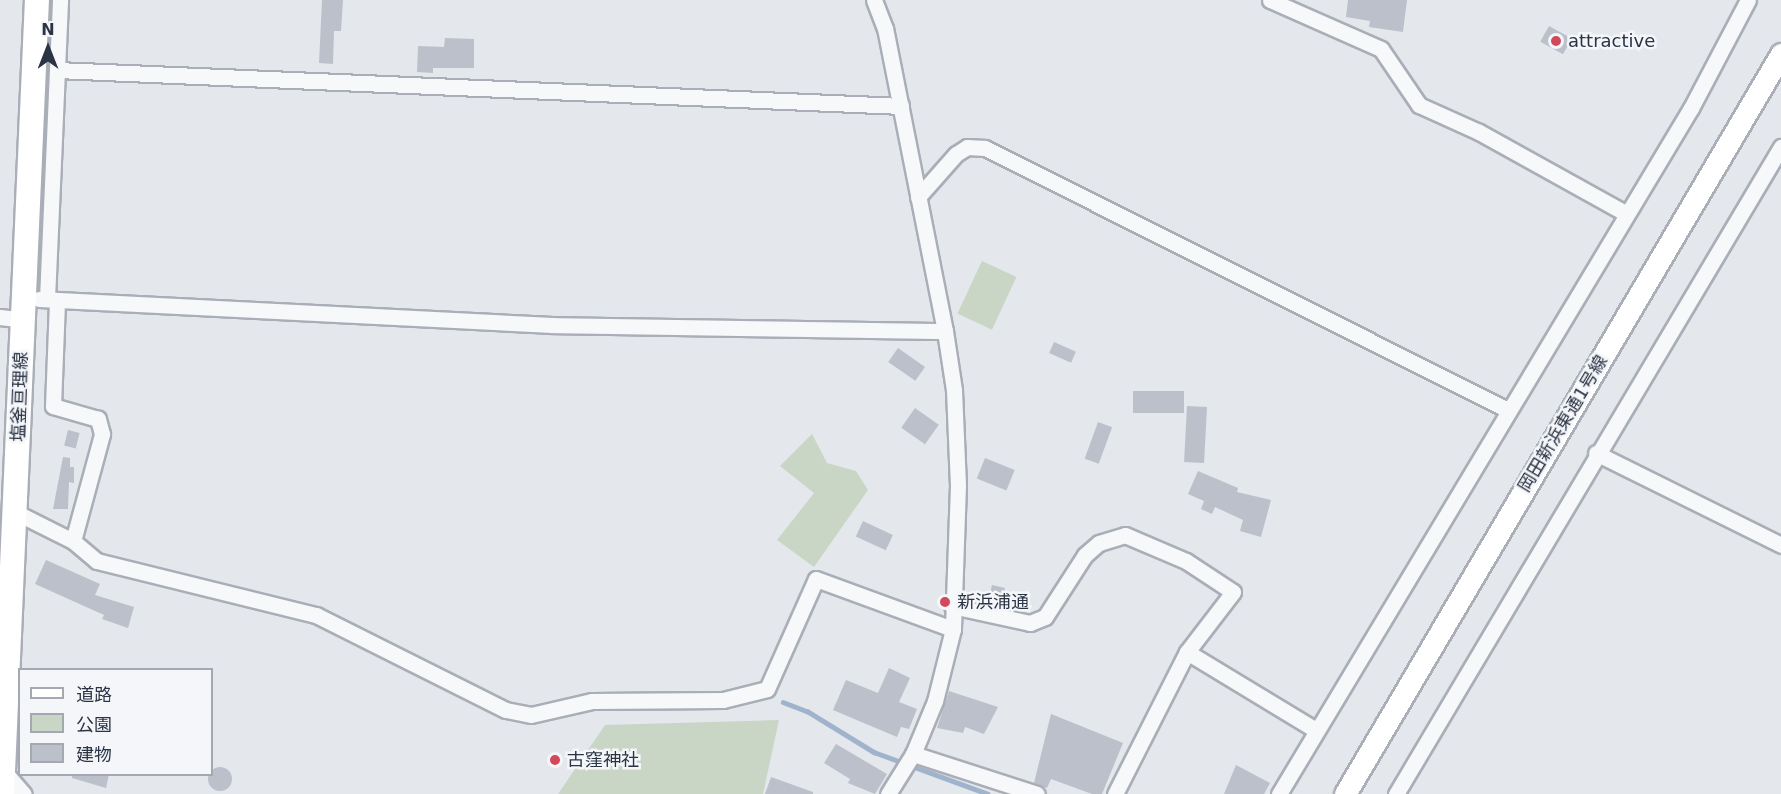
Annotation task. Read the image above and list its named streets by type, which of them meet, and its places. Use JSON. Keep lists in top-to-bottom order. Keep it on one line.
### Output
{"streets":{"main road":["塩釜亘理線"],"street":["岡田新浜東通1号線"]},"places":["attractive","新浜浦通","古窪神社"],"legend":["道路","公園","建物"],"north":"top"}
